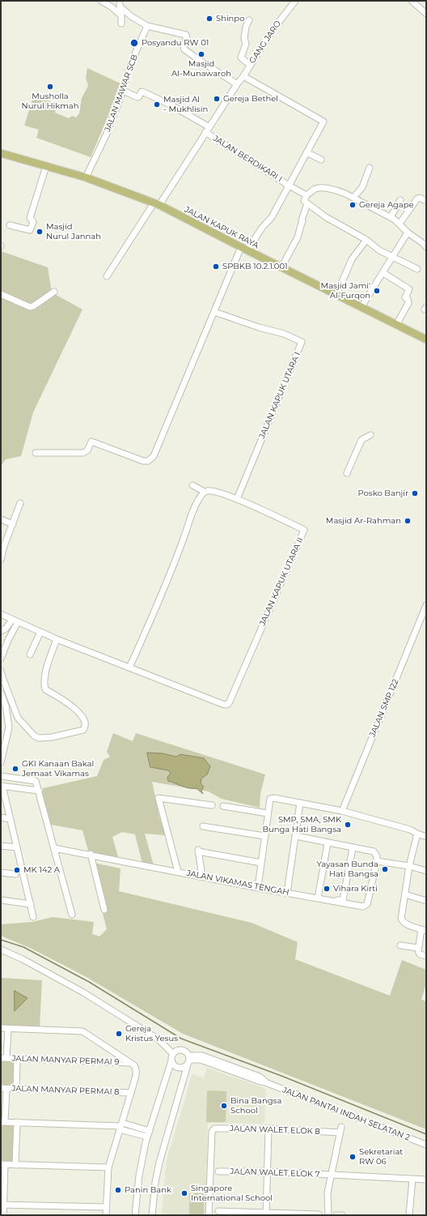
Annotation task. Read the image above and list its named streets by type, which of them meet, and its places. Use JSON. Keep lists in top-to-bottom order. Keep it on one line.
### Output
{"streets":{"main road":["JALAN KAPUK RAYA"],"street":["GANG JARO","JALAN MAWAR SCB","JALAN BERDIKARI I","JALAN KAPUK UTARA I","JALAN KAPUK UTARA II","JALAN SMP 122","JALAN VIKAMAS TENGAH","JALAN MANYAR PERMAI 9","JALAN MANYAR PERMAI 8","JALAN PANTAI INDAH SELATAN 2","JALAN WALET ELOK 8","JALAN WALET ELOK 7"]},"crossings":[["GANG JARO","JALAN BERDIKARI I"],["JALAN MAWAR SCB","JALAN KAPUK RAYA"],["JALAN BERDIKARI I","JALAN KAPUK RAYA"],["JALAN KAPUK UTARA I","JALAN KAPUK UTARA II"]],"places":["Shinpo","Posyandu RW 01","Masjid Al-Munawaroh","Musholla Nurul Hikmah","Gereja Bethel","Masjid Al - Mukhlisin","Gereja Agape","Masjid Nurul Jannah","SPBKB 10.2.1.001","Masjid Jami' Al-Furqon","Posko Banjir","Masjid Ar-Rahman","GKI Kanaan Bakal Jemaat Vikamas","SMP, SMA, SMK Bunga Hati Bangsa","Yayasan Bunda Hati Bangsa","MK 142 A","Vihara Kirti","Gereja Kristus Yesus","Bina Bangsa School","Sekretariat RW 06","Panin Bank","Singapore International School"]}
